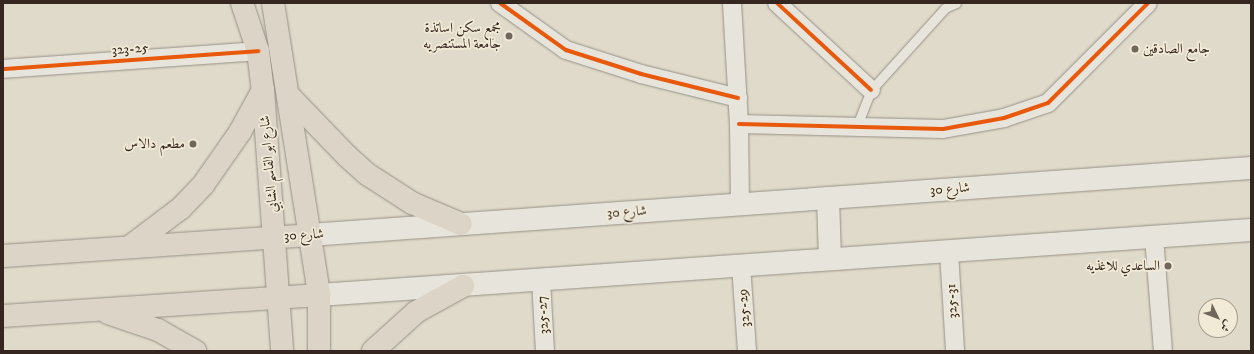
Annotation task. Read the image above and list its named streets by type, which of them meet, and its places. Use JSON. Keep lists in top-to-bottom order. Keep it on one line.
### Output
{"streets":{"main road":["شارع ابو القاسم الشابي","شارع 30"],"street":["323-25","325-31","325-29","325-27"]},"crossings":[["323-25","شارع ابو القاسم الشابي"],["شارع ابو القاسم الشابي","شارع 30"]],"places":["مجمع سكن اساتذة جامعة المستنصريه","جامع الصادقين","مطعم دالاس","الساعدي للاغذيه"],"north":"bottom right"}
